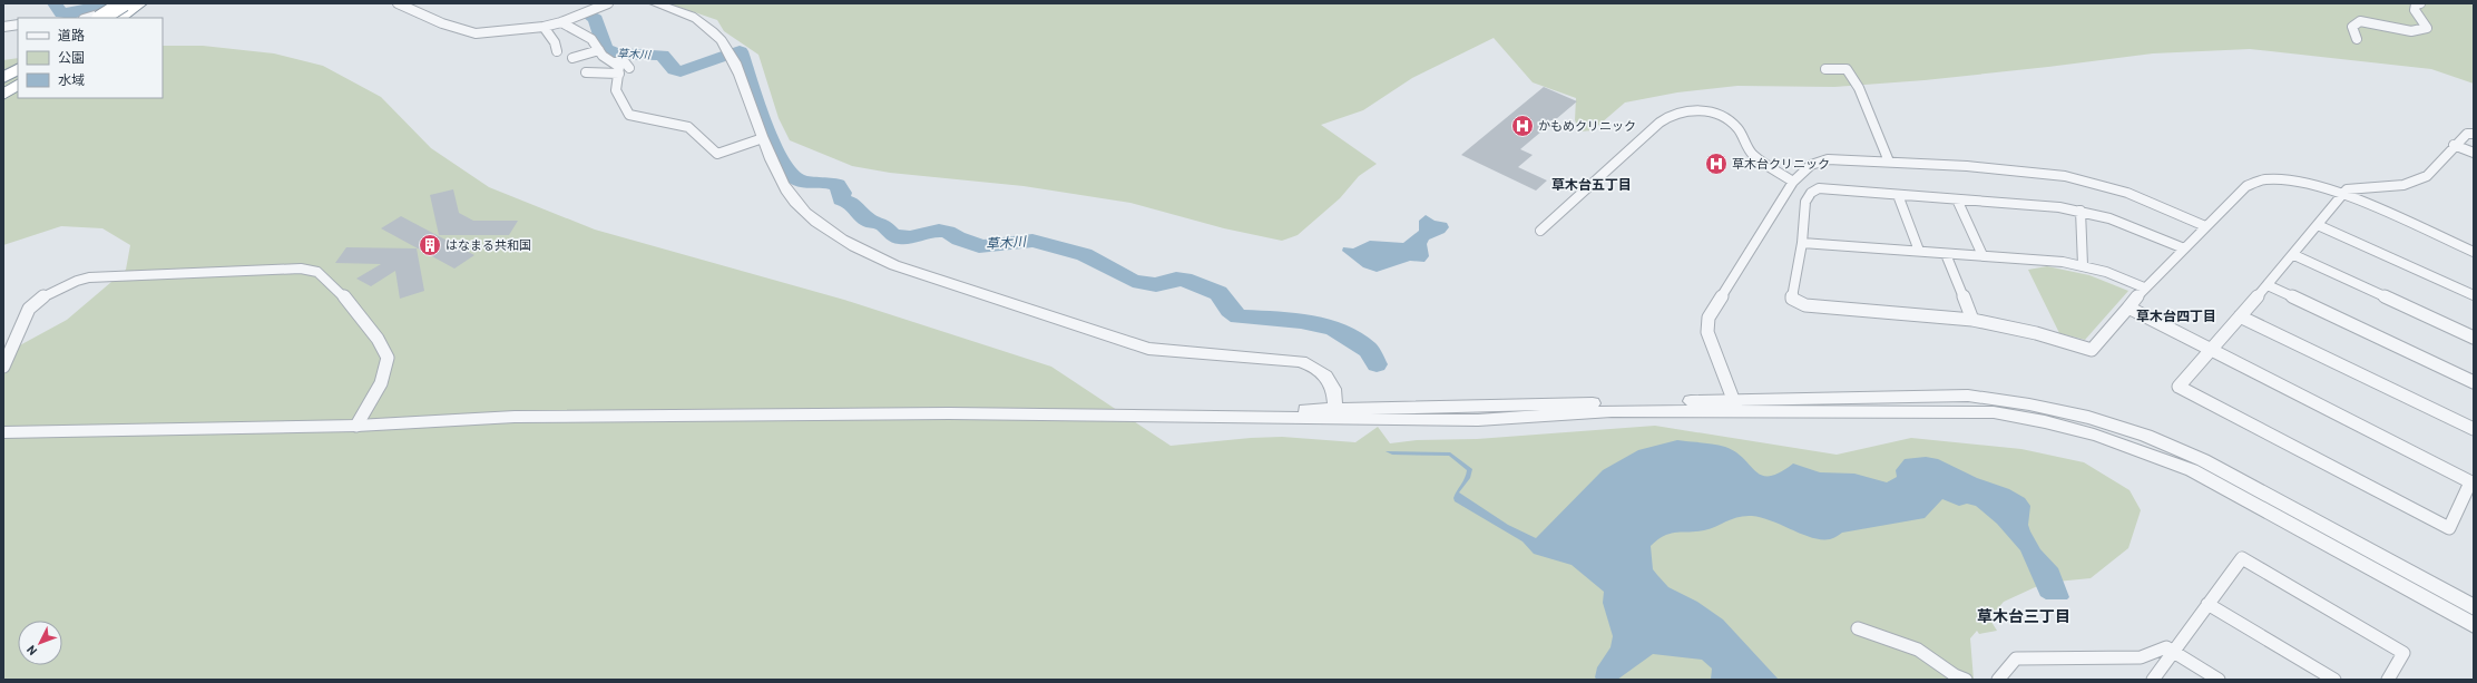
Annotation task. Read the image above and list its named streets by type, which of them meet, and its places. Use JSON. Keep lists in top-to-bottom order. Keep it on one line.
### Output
{"districts":["草木台五丁目","草木台四丁目","草木台三丁目"],"water":["草木川"],"places":{"hospital":["かもめクリニック","草木台クリニック"],"building":["はなまる共和国"]},"legend":["道路","公園","水域"],"north":"bottom left"}
